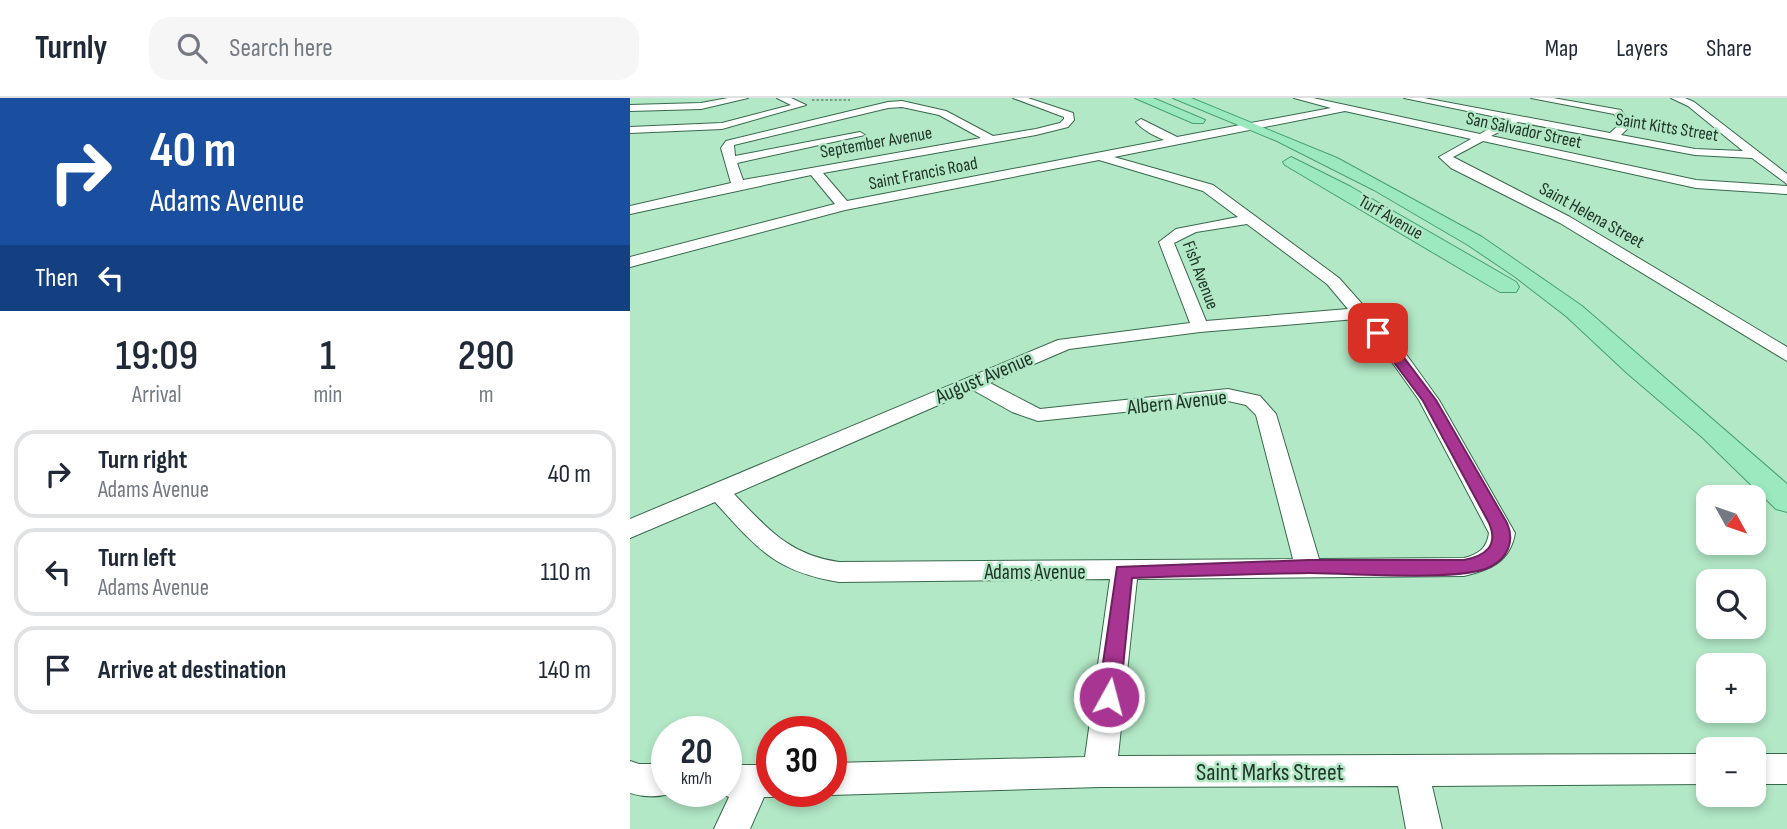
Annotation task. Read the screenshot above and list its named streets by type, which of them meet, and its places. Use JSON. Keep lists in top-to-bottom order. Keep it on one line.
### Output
{"streets":{"main road":["Turf Avenue"],"street":["Saint Kitts Street","San Salvador Street","September Avenue","Saint Francis Road","Saint Helena Street","Fish Avenue","August Avenue","Albern Avenue","Adams Avenue","Saint Marks Street"]},"crossings":[["Saint Kitts Street","Saint Helena Street"],["San Salvador Street","Saint Francis Road"],["San Salvador Street","Saint Helena Street"],["San Salvador Street","Turf Avenue"],["Saint Francis Road","Turf Avenue"],["Saint Francis Road","Adams Avenue"],["Fish Avenue","August Avenue"],["Fish Avenue","Adams Avenue"],["August Avenue","Albern Avenue"],["August Avenue","Adams Avenue"],["Albern Avenue","Adams Avenue"]],"north":"bottom right","page":{"header":"Turnly","search":"Search here","nav":["Map","Layers","Share"],"turn":["40 m","Adams Avenue"],"then":"Then","eta":["19:09","Arrival","1","min","290","m"],"list":[{"name":"Turn right","note":"Adams Avenue","value":"40 m"},{"name":"Turn left","note":"Adams Avenue","value":"110 m"},{"name":"Arrive at destination","value":"140 m"}],"map_buttons":["+","−"],"speed":"20 km/h","limit":"30"}}
